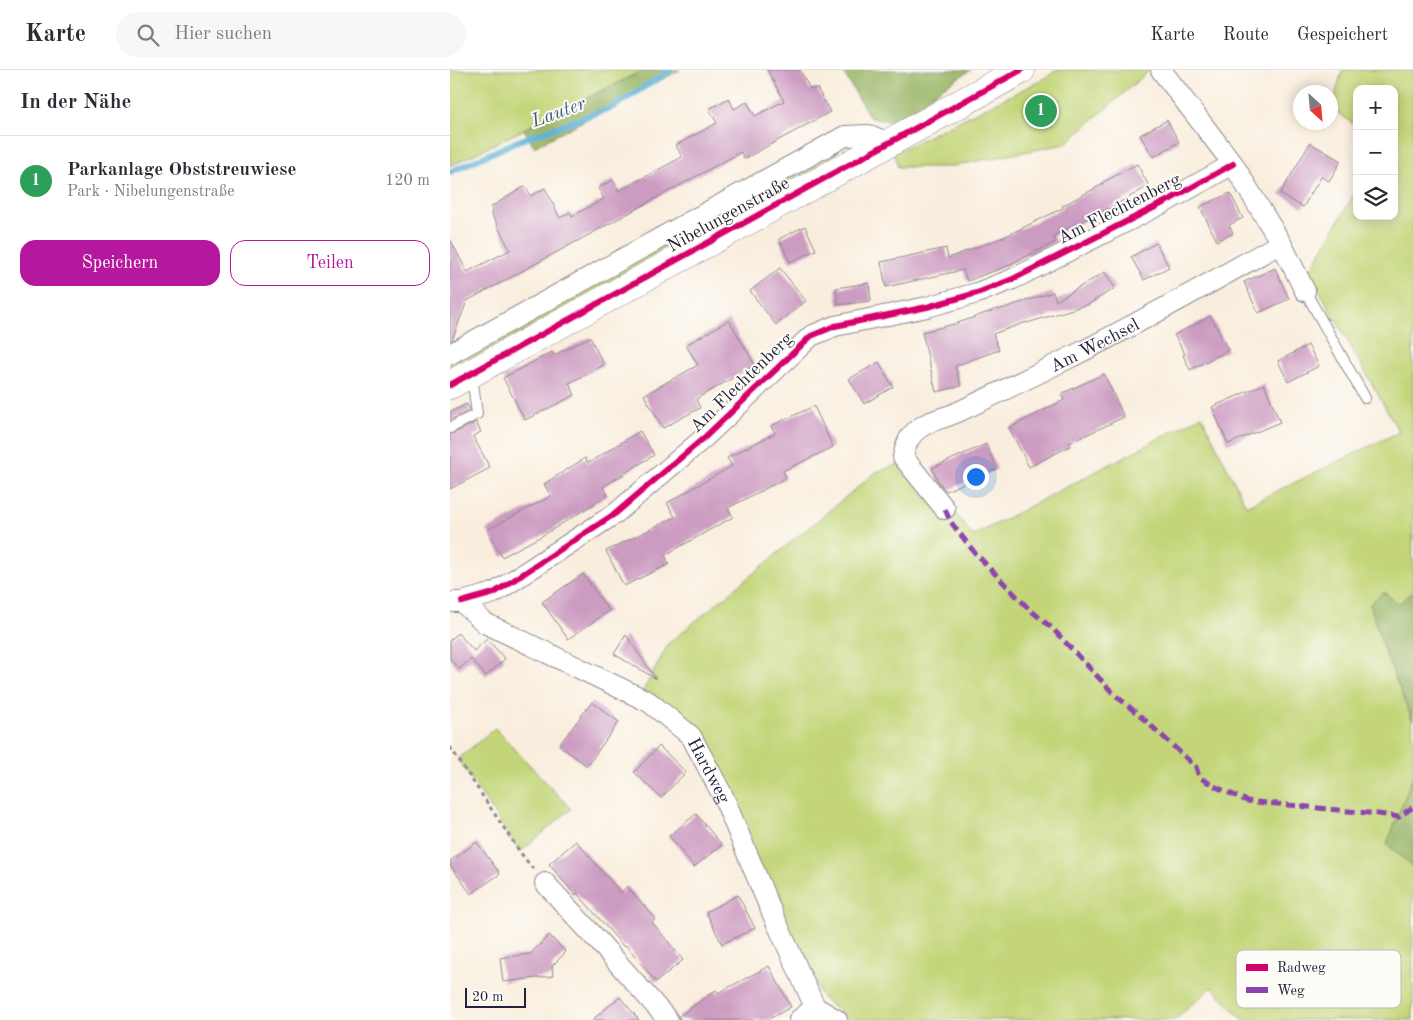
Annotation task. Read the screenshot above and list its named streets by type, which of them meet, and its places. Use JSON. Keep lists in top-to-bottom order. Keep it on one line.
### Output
{"streets":{"main road":["Nibelungenstraße"],"street":["Am Flechtenberg","Am Wechsel","Hardweg"]},"crossings":[["Am Flechtenberg","Hardweg"]],"water":["Lauter"],"legend":["Radweg","Weg"],"scale_bar":"20 m","north":"bottom right","page":{"header":"Karte","search":"Hier suchen","nav":["Karte","Route","Gespeichert"],"heading":"In der Nähe","map_buttons":["+","−"],"pins":"1","list":[{"mark":"1","name":"Parkanlage Obststreuwiese","note":"Park · Nibelungenstraße","value":"120 m"}],"buttons":["Speichern","Teilen"],"scale":"20 m"}}
